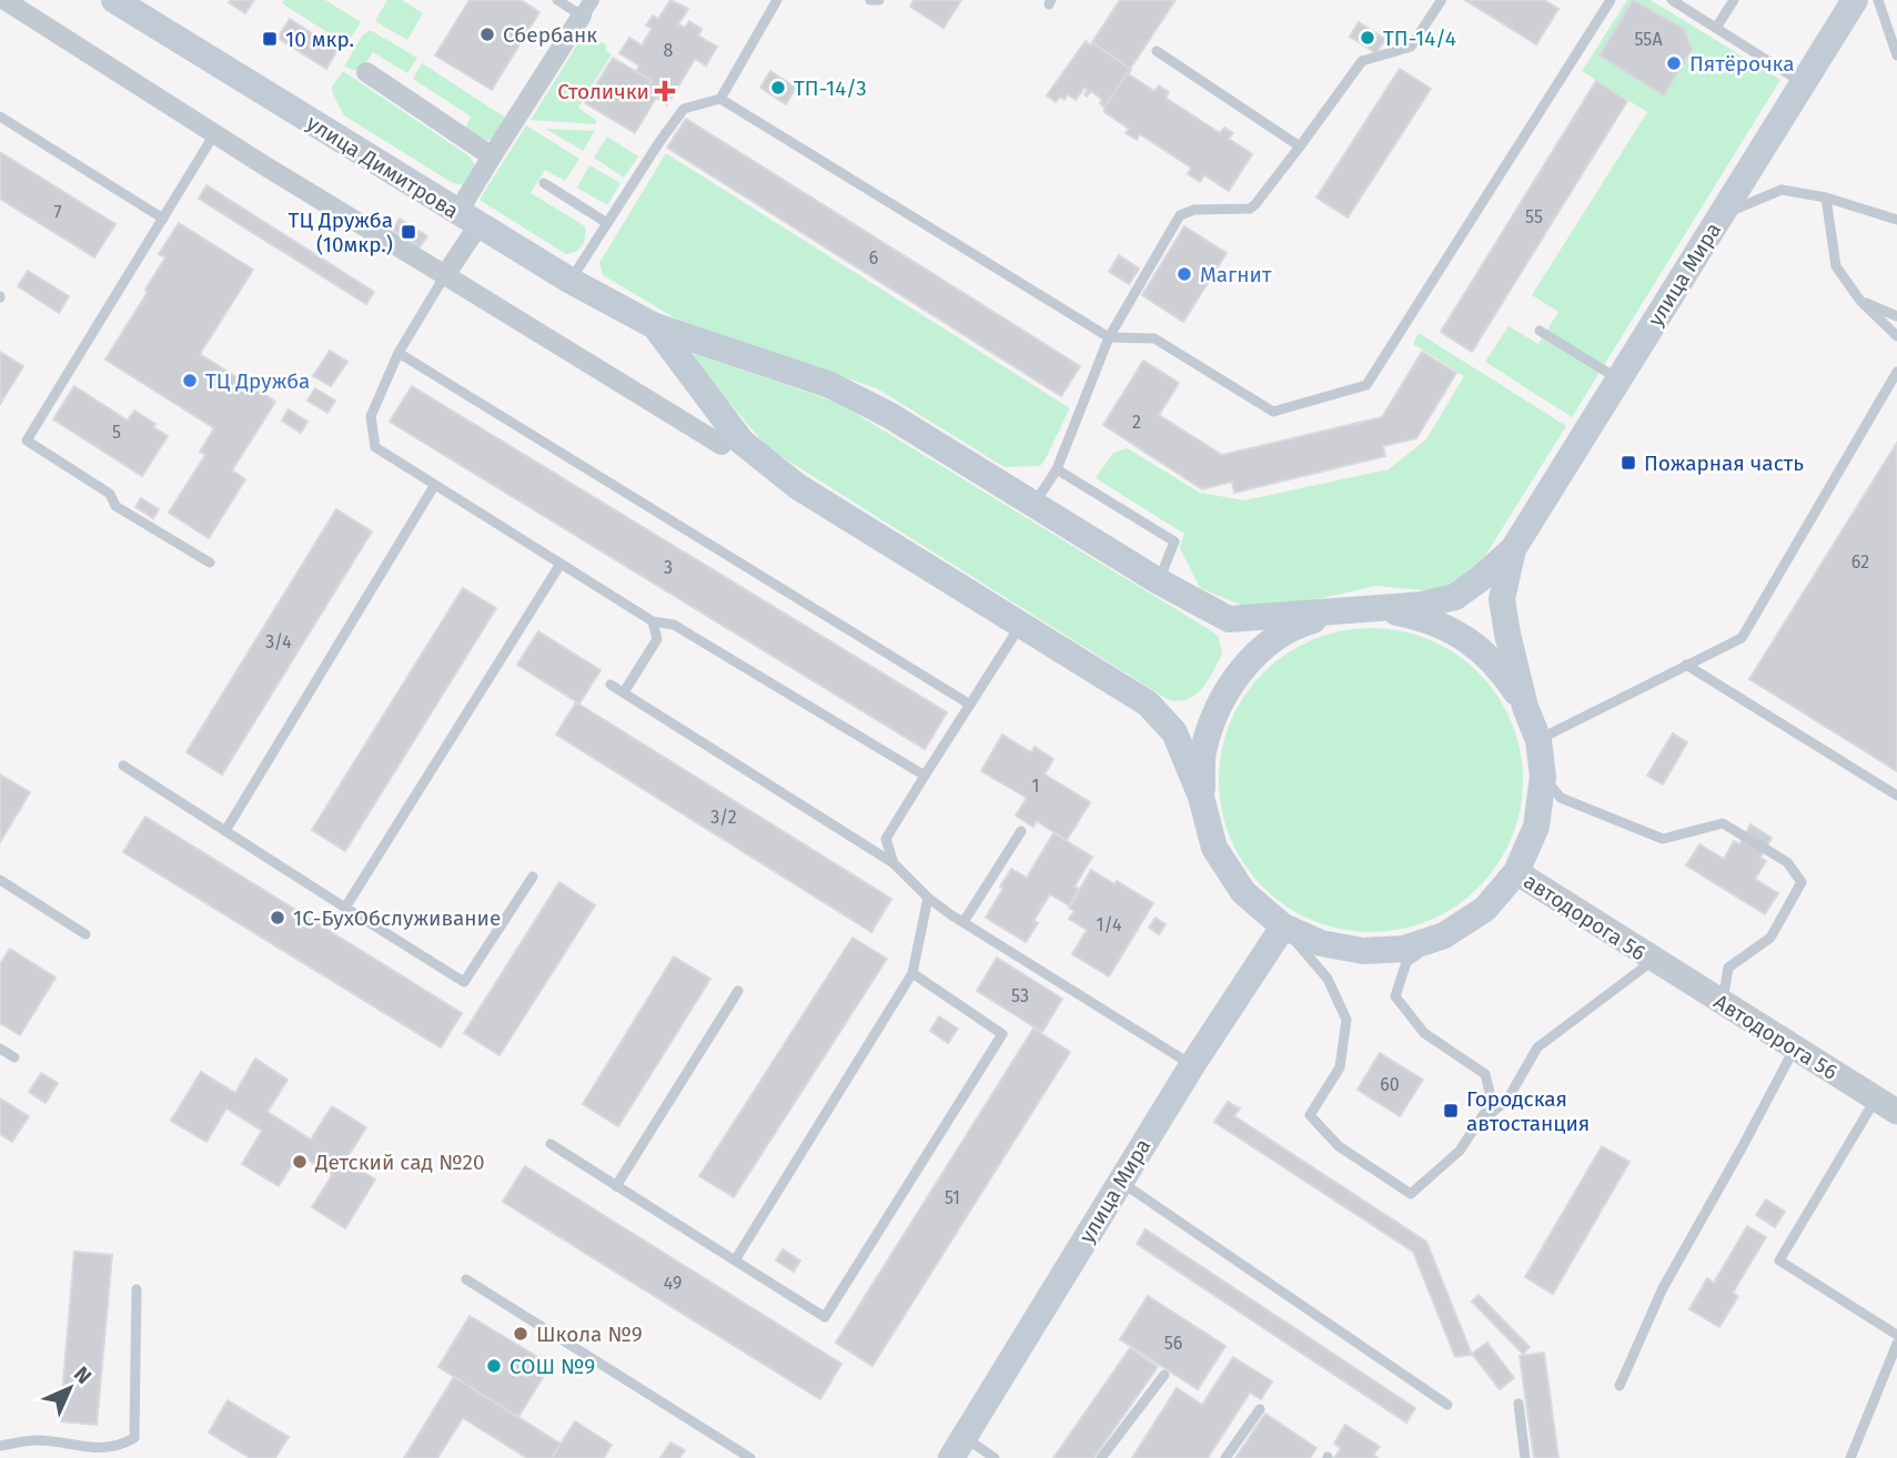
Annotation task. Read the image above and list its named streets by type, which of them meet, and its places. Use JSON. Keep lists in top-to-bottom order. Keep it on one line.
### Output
{"streets":{"main road":["улица Димитрова","улица Мира"],"street":["автодорога 56","Автодорога 56"]},"crossings":[["автодорога 56","Автодорога 56"]],"places":{"other":["Сбербанк","ТП-14/4","Пятёрочка","ТП-14/3","Магнит","ТЦ Дружба","1С-БухОбслуживание","Детский сад №20","Школа №9","СОШ №9"],"transit":["10 мкр.","ТЦ Дружба (10мкр.)","Пожарная часть","Городская автостанция"],"health":["Столички"]},"house_numbers":["55А","8","7","55","6","2","5","62","3","3/4","1","3/2","1/4","53","60","51","49","56"],"north":"top right"}
